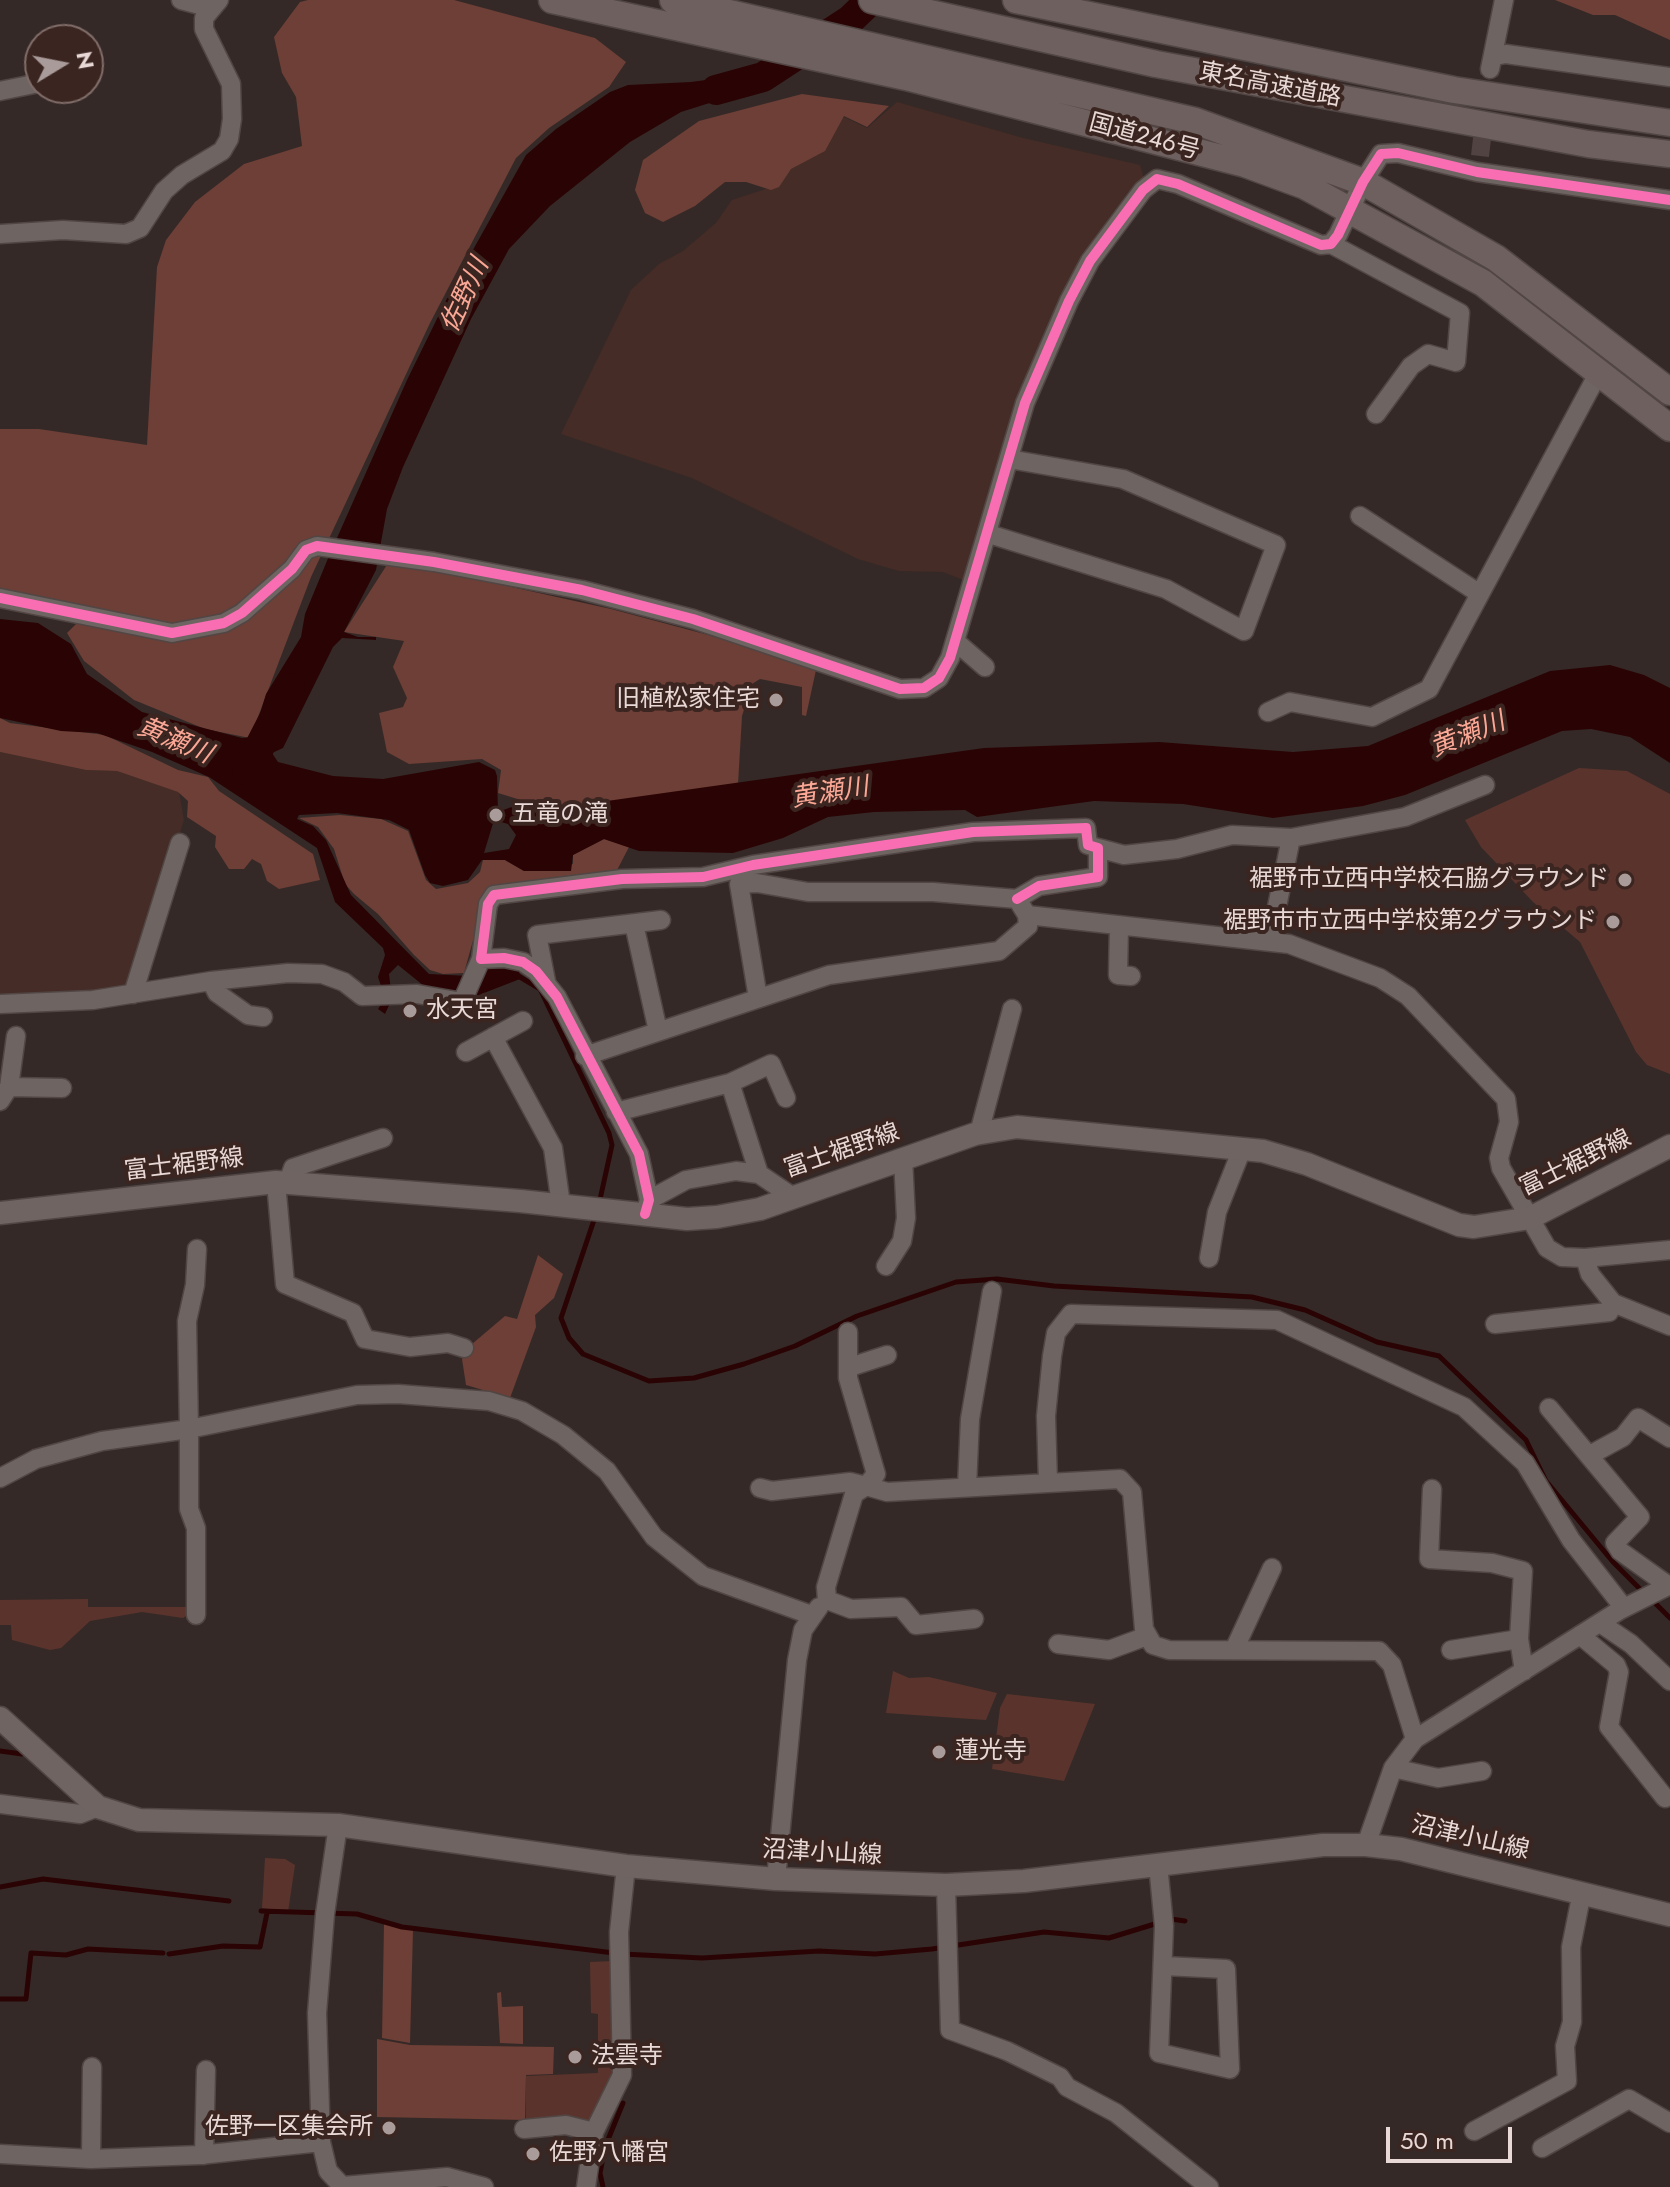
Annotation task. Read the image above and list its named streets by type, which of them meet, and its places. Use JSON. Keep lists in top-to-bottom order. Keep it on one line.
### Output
{"streets":{"highway":["東名高速道路","国道246号"],"main road":["富士裾野線","沼津小山線"]},"water":["佐野川","黄瀬川"],"places":["旧植松家住宅","五竜の滝","裾野市立西中学校石脇グラウンド","裾野市市立西中学校第２グラウンド","水天宮","蓮光寺","法雲寺","佐野一区集会所","佐野八幡宮"],"scale_bar":"50 m","north":"right"}
